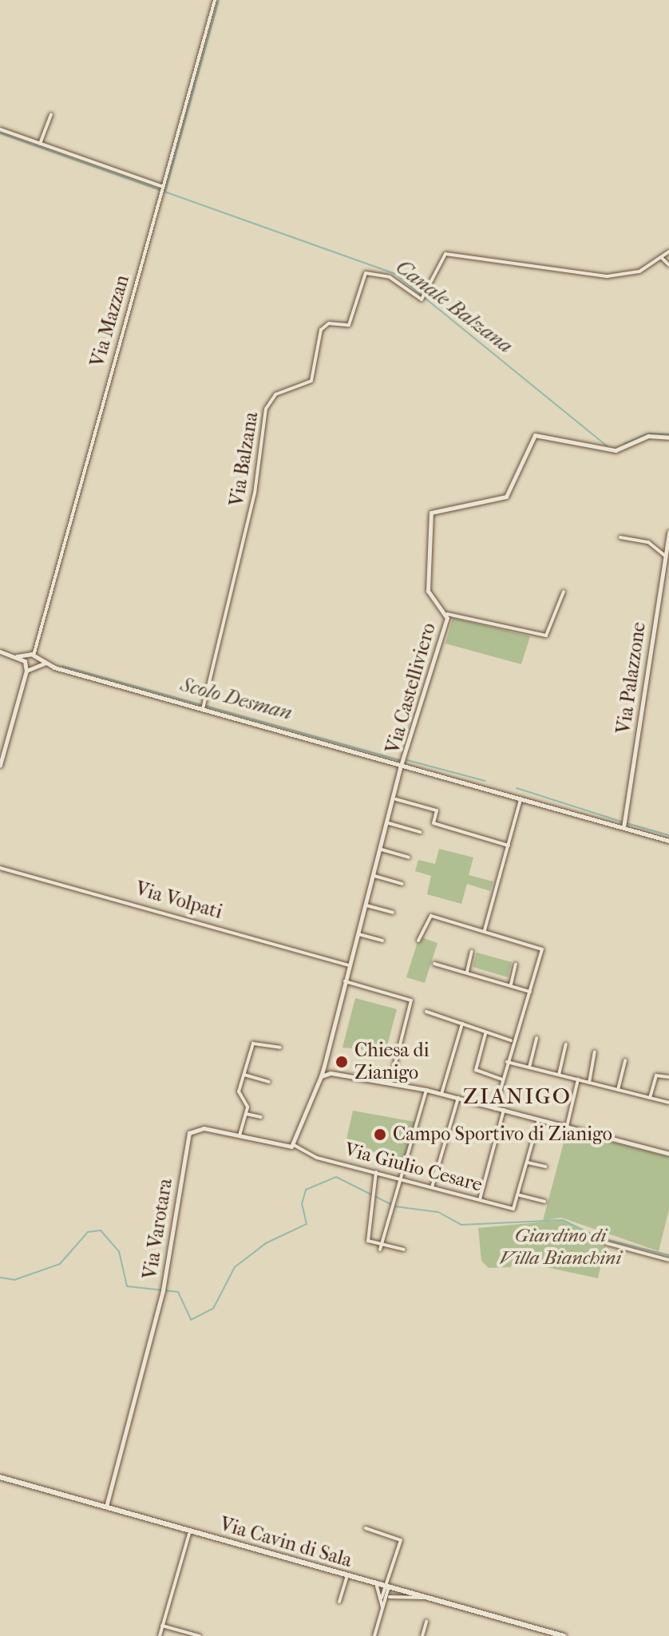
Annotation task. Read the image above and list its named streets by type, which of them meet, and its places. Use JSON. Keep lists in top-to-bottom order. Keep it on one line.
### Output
{"streets":{"main road":["Via Cavin di Sala"],"street":["Via Mazzan","Via Balzana","Via Palazzone","Via Castelliviero","Via Volpati","Via Giulio Cesare","Via Varotara"]},"crossings":[["Via Giulio Cesare","Via Varotara"],["Via Varotara","Via Cavin di Sala"]],"districts":["ZIANIGO"],"water":["Canale Balzana","Scolo Desman"],"parks":["Giardino di Villa Bianchini"],"places":["Chiesa di Zianigo","Campo Sportivo di Zianigo"]}
